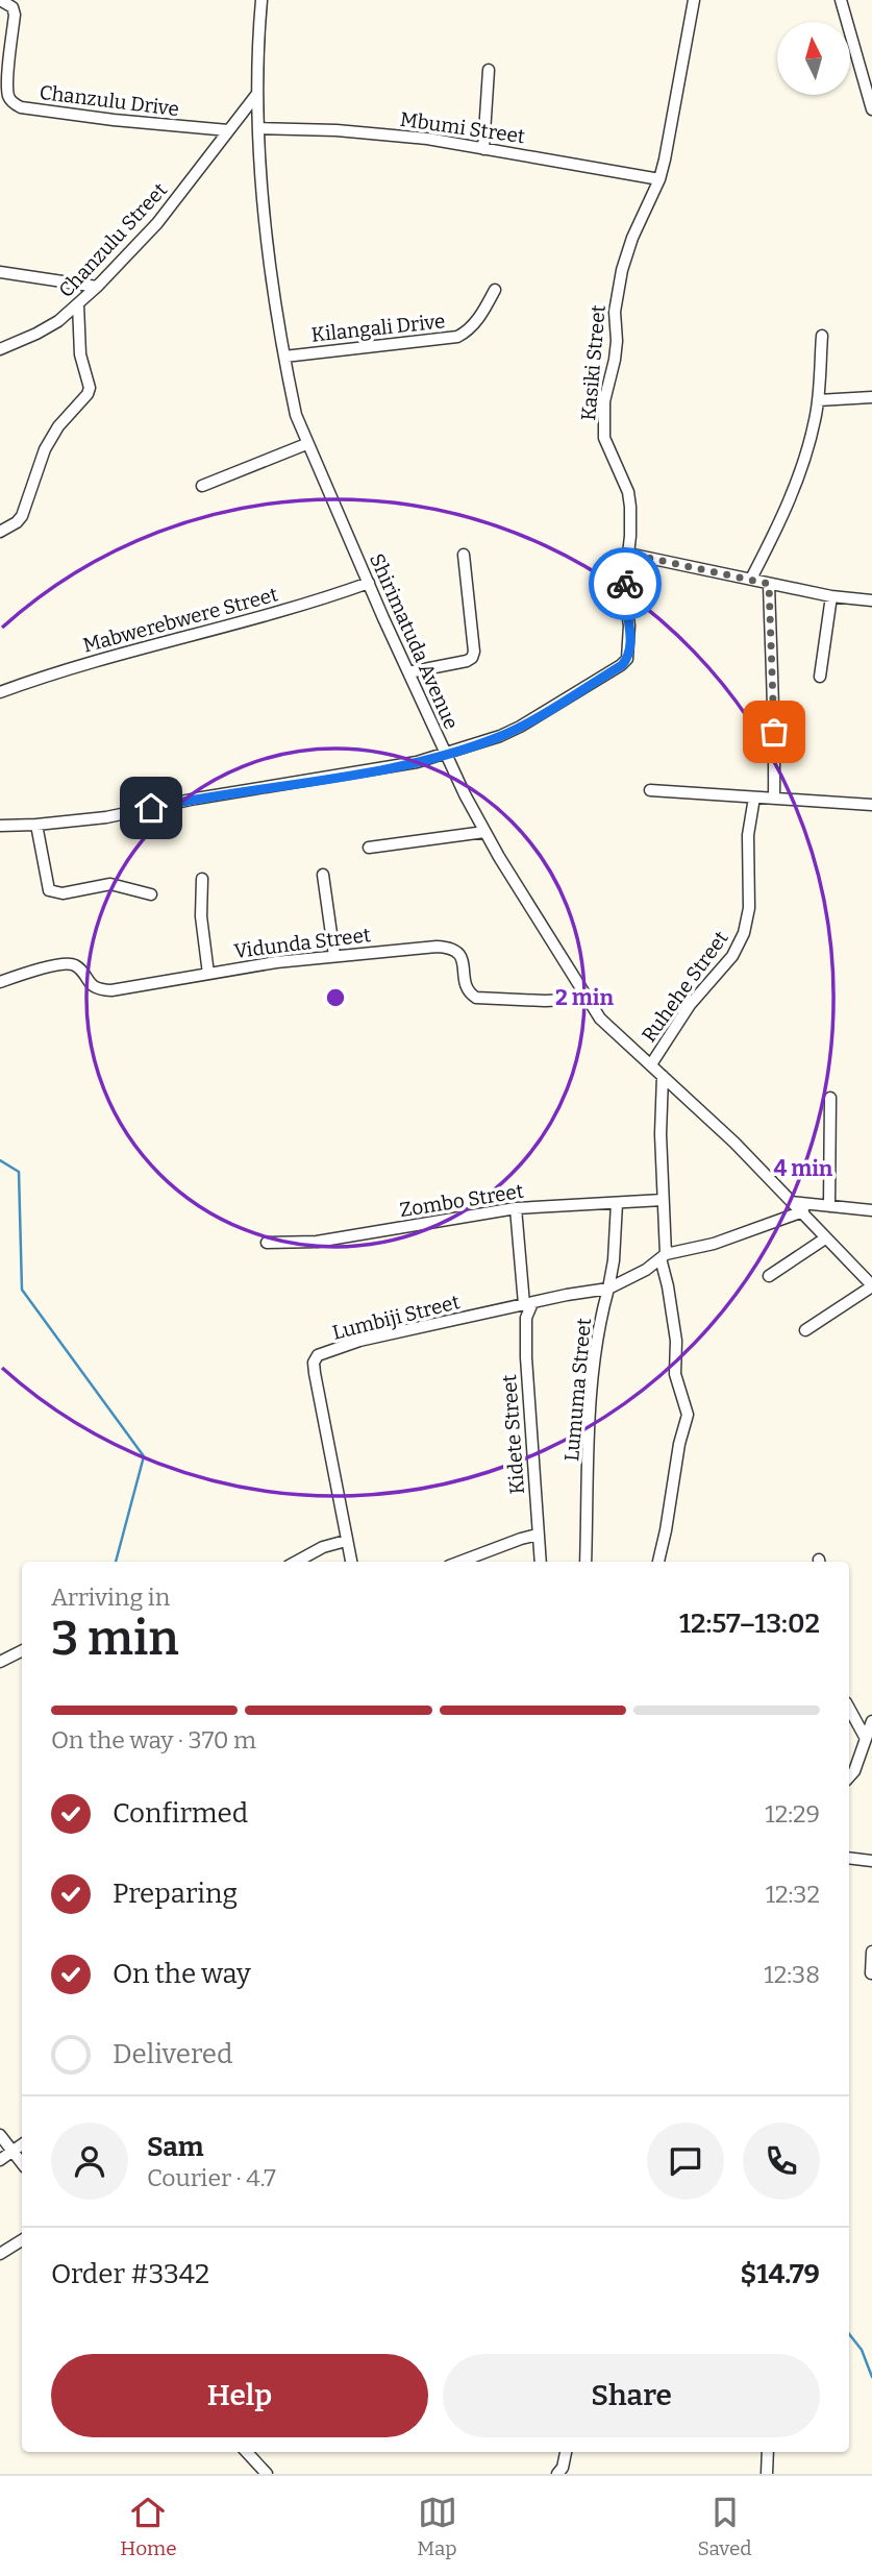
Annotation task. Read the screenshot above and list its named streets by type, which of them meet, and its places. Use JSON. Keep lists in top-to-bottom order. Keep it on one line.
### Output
{"streets":{"street":["Chanzulu Drive","Mbumi Street","Chanzulu Street","Kilangali Drive","Kasiki Street","Mabwerebwere Street","Shirimatuda Avenue","Vidunda Street","Ruhehe Street","Zombo Street","Lumbiji Street","Lumuma Street","Kidete Street"]},"crossings":[["Chanzulu Drive","Chanzulu Street"],["Mbumi Street","Kasiki Street"],["Mbumi Street","Shirimatuda Avenue"],["Chanzulu Street","Shirimatuda Avenue"],["Kilangali Drive","Shirimatuda Avenue"],["Kasiki Street","Shirimatuda Avenue"],["Mabwerebwere Street","Shirimatuda Avenue"],["Shirimatuda Avenue","Vidunda Street"],["Shirimatuda Avenue","Ruhehe Street"],["Zombo Street","Lumuma Street"],["Zombo Street","Kidete Street"],["Lumbiji Street","Lumuma Street"],["Lumbiji Street","Kidete Street"]],"north":"top","page":{"heading":["3 min","Arriving in","12:57–13:02"],"panel":["Sam","Courier · 4.7","Order #3342","$14.79"],"bar":"On the way · 370 m","list":[["Confirmed","12:29"],["Preparing","12:32"],["On the way","12:38"],"Delivered"],"buttons":["Help","Share"],"tabs":["Home","Map","Saved"]},"rings":["2 min","4 min"]}
